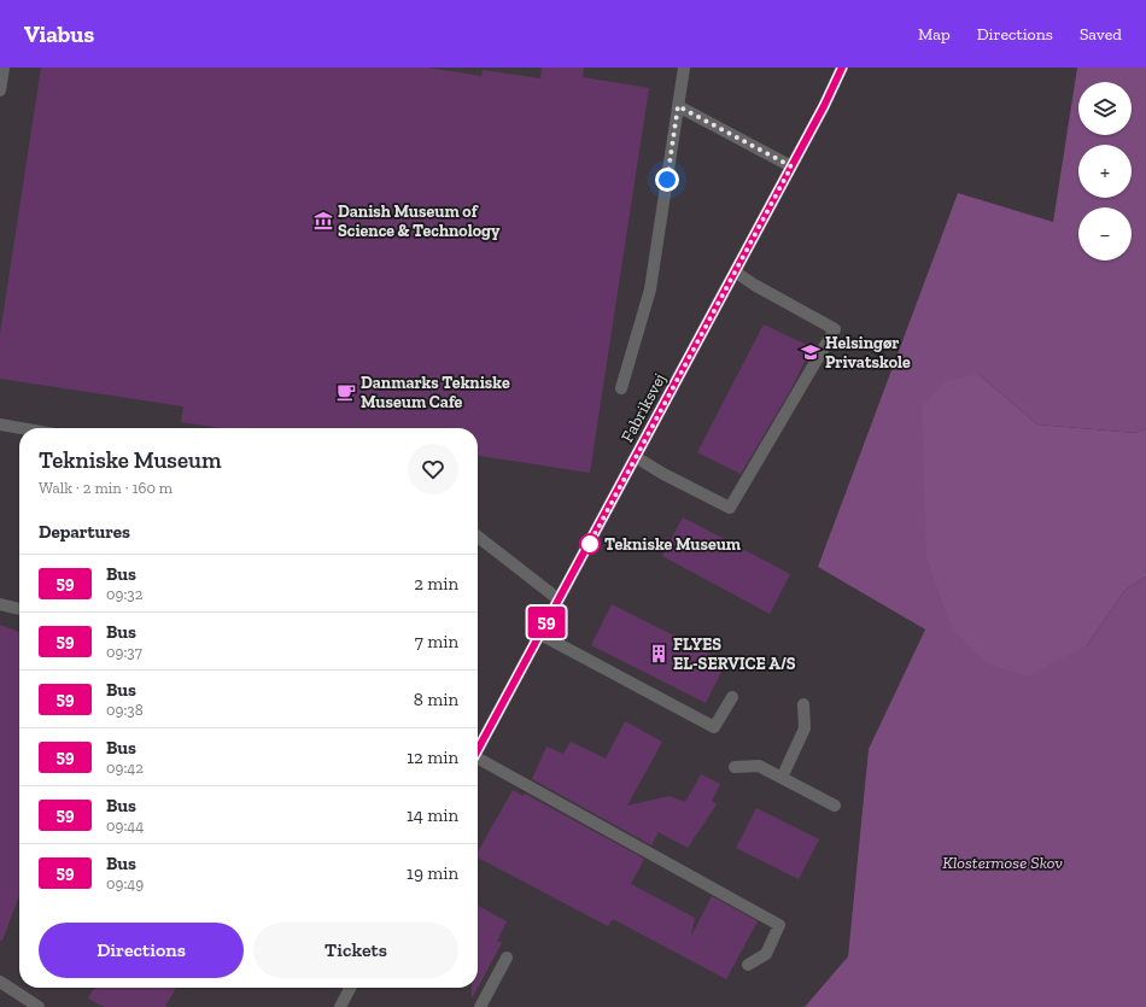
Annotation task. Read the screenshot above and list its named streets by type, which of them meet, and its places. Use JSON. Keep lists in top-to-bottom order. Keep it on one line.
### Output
{"streets":{"street":["Fabriksvej"]},"parks":["Klostermose Skov"],"places":{"museum":["Danish Museum of Science & Technology"],"school or university":["Helsingør Privatskole"],"cafe":["Danmarks Tekniske Museum Cafe"],"other":["Tekniske Museum"],"building":["FLYES EL-SERVICE A/S"]},"lines":["bus line 59"],"page":{"header":"Viabus","nav":["Map","Directions","Saved"],"on_map":"59","map_buttons":["+","−"],"heading":[["Tekniske Museum","Walk · 2 min · 160 m"],"Departures"],"list":[{"mark":"59","name":"Bus","note":"09:32","value":"2 min"},{"mark":"59","name":"Bus","note":"09:37","value":"7 min"},{"mark":"59","name":"Bus","note":"09:38","value":"8 min"},{"mark":"59","name":"Bus","note":"09:42","value":"12 min"},{"mark":"59","name":"Bus","note":"09:44","value":"14 min"},{"mark":"59","name":"Bus","note":"09:49","value":"19 min"}],"buttons":["Directions","Tickets"]}}
